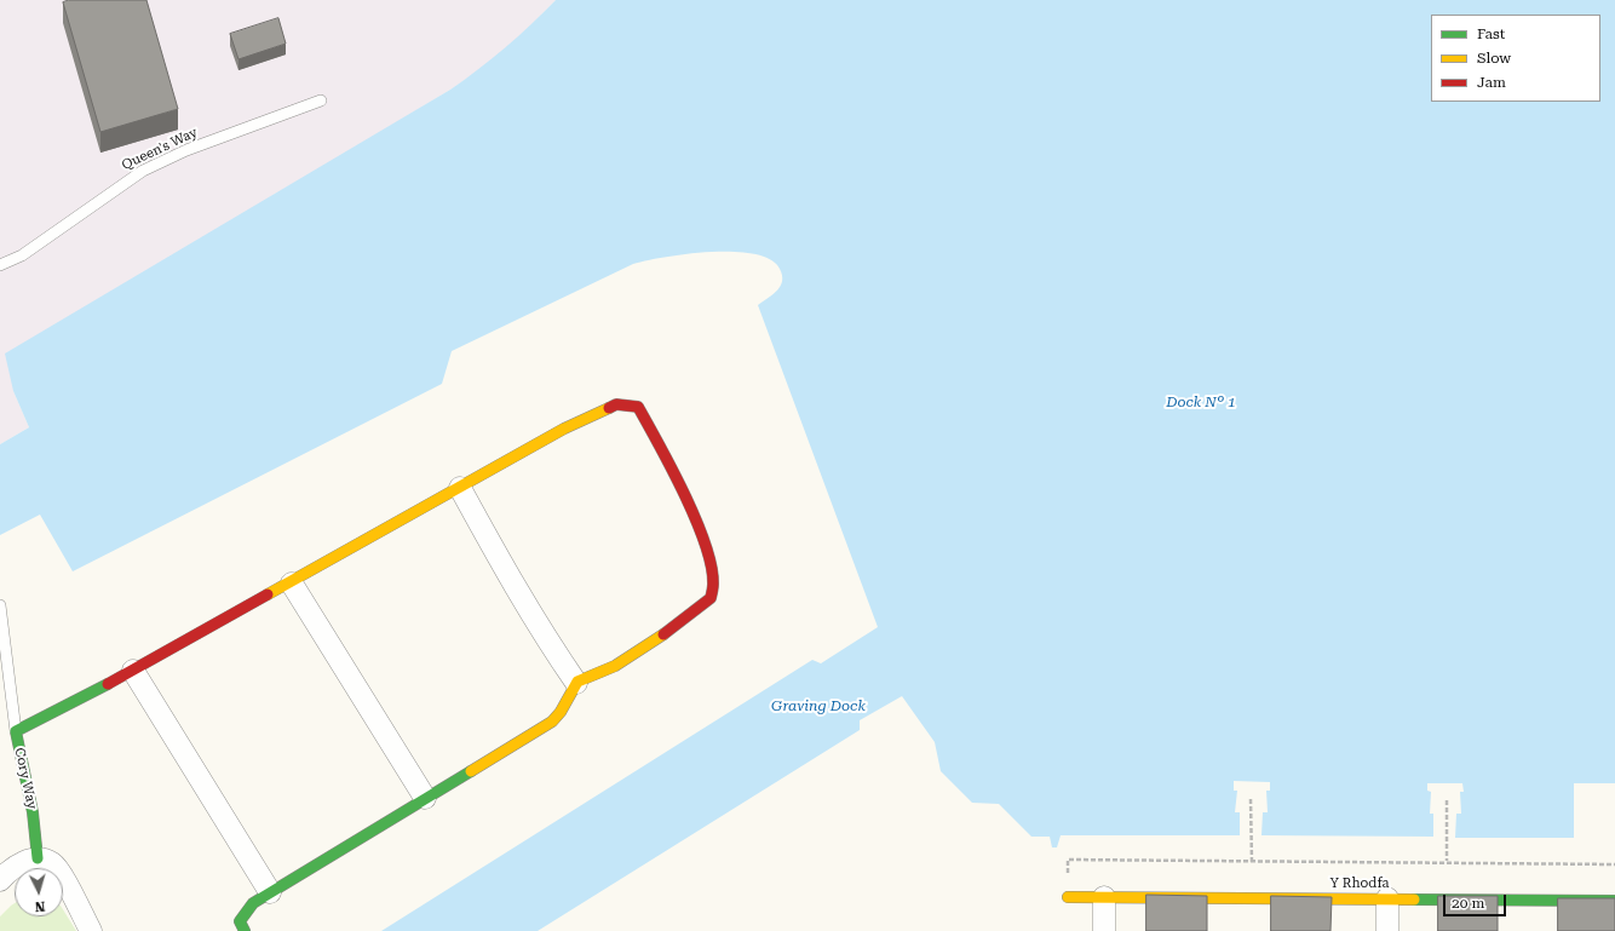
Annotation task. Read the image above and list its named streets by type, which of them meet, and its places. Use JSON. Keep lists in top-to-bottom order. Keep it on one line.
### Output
{"streets":{"street":["Cory Way","Y Rhodfa"],"lane":["Queen's Way"]},"water":["Dock Nº 1","Graving Dock"],"legend":["Fast","Slow","Jam"],"scale_bar":"20 m","north":"bottom"}
